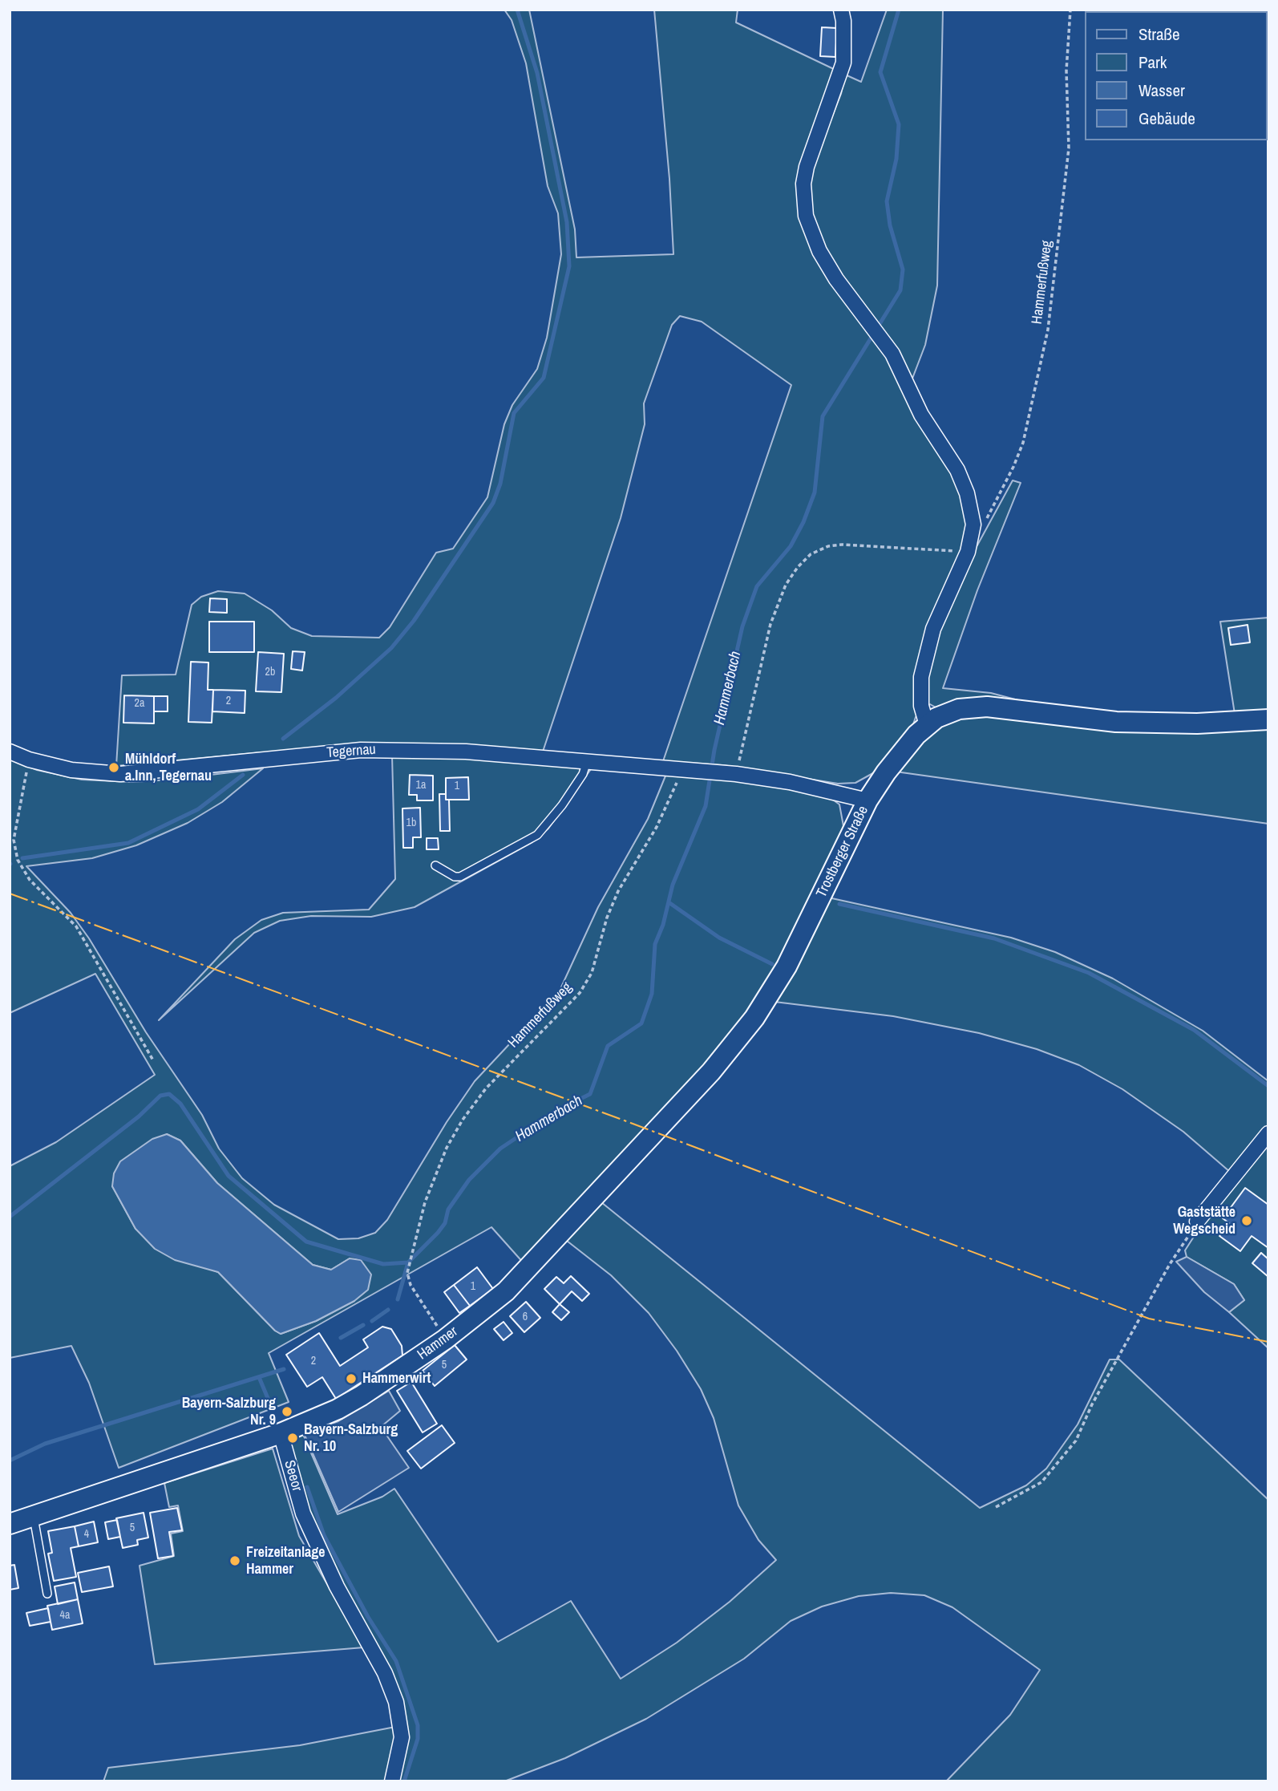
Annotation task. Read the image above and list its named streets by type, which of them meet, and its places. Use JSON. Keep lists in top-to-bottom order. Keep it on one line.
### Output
{"streets":{"main road":["Trostberger Straße","Hammer"],"street":["Tegernau","Seeor"],"path":["Hammerfußweg"]},"crossings":[["Hammerfußweg","Tegernau"],["Hammerfußweg","Hammer"],["Tegernau","Trostberger Straße"],["Trostberger Straße","Hammer"],["Hammer","Seeor"]],"water":["Hammerbach"],"places":["Mühldorf a.Inn, Tegernau","Gaststätte Wegscheid","Hammerwirt","Bayern-Salzburg Nr. 9","Bayern-Salzburg Nr. 10","Freizeitanlage Hammer"],"house_numbers":["2b","2","2a","1a","1","1b","1","6","2","5","5","4","4a"],"legend":["Straße","Park","Wasser","Gebäude"]}
